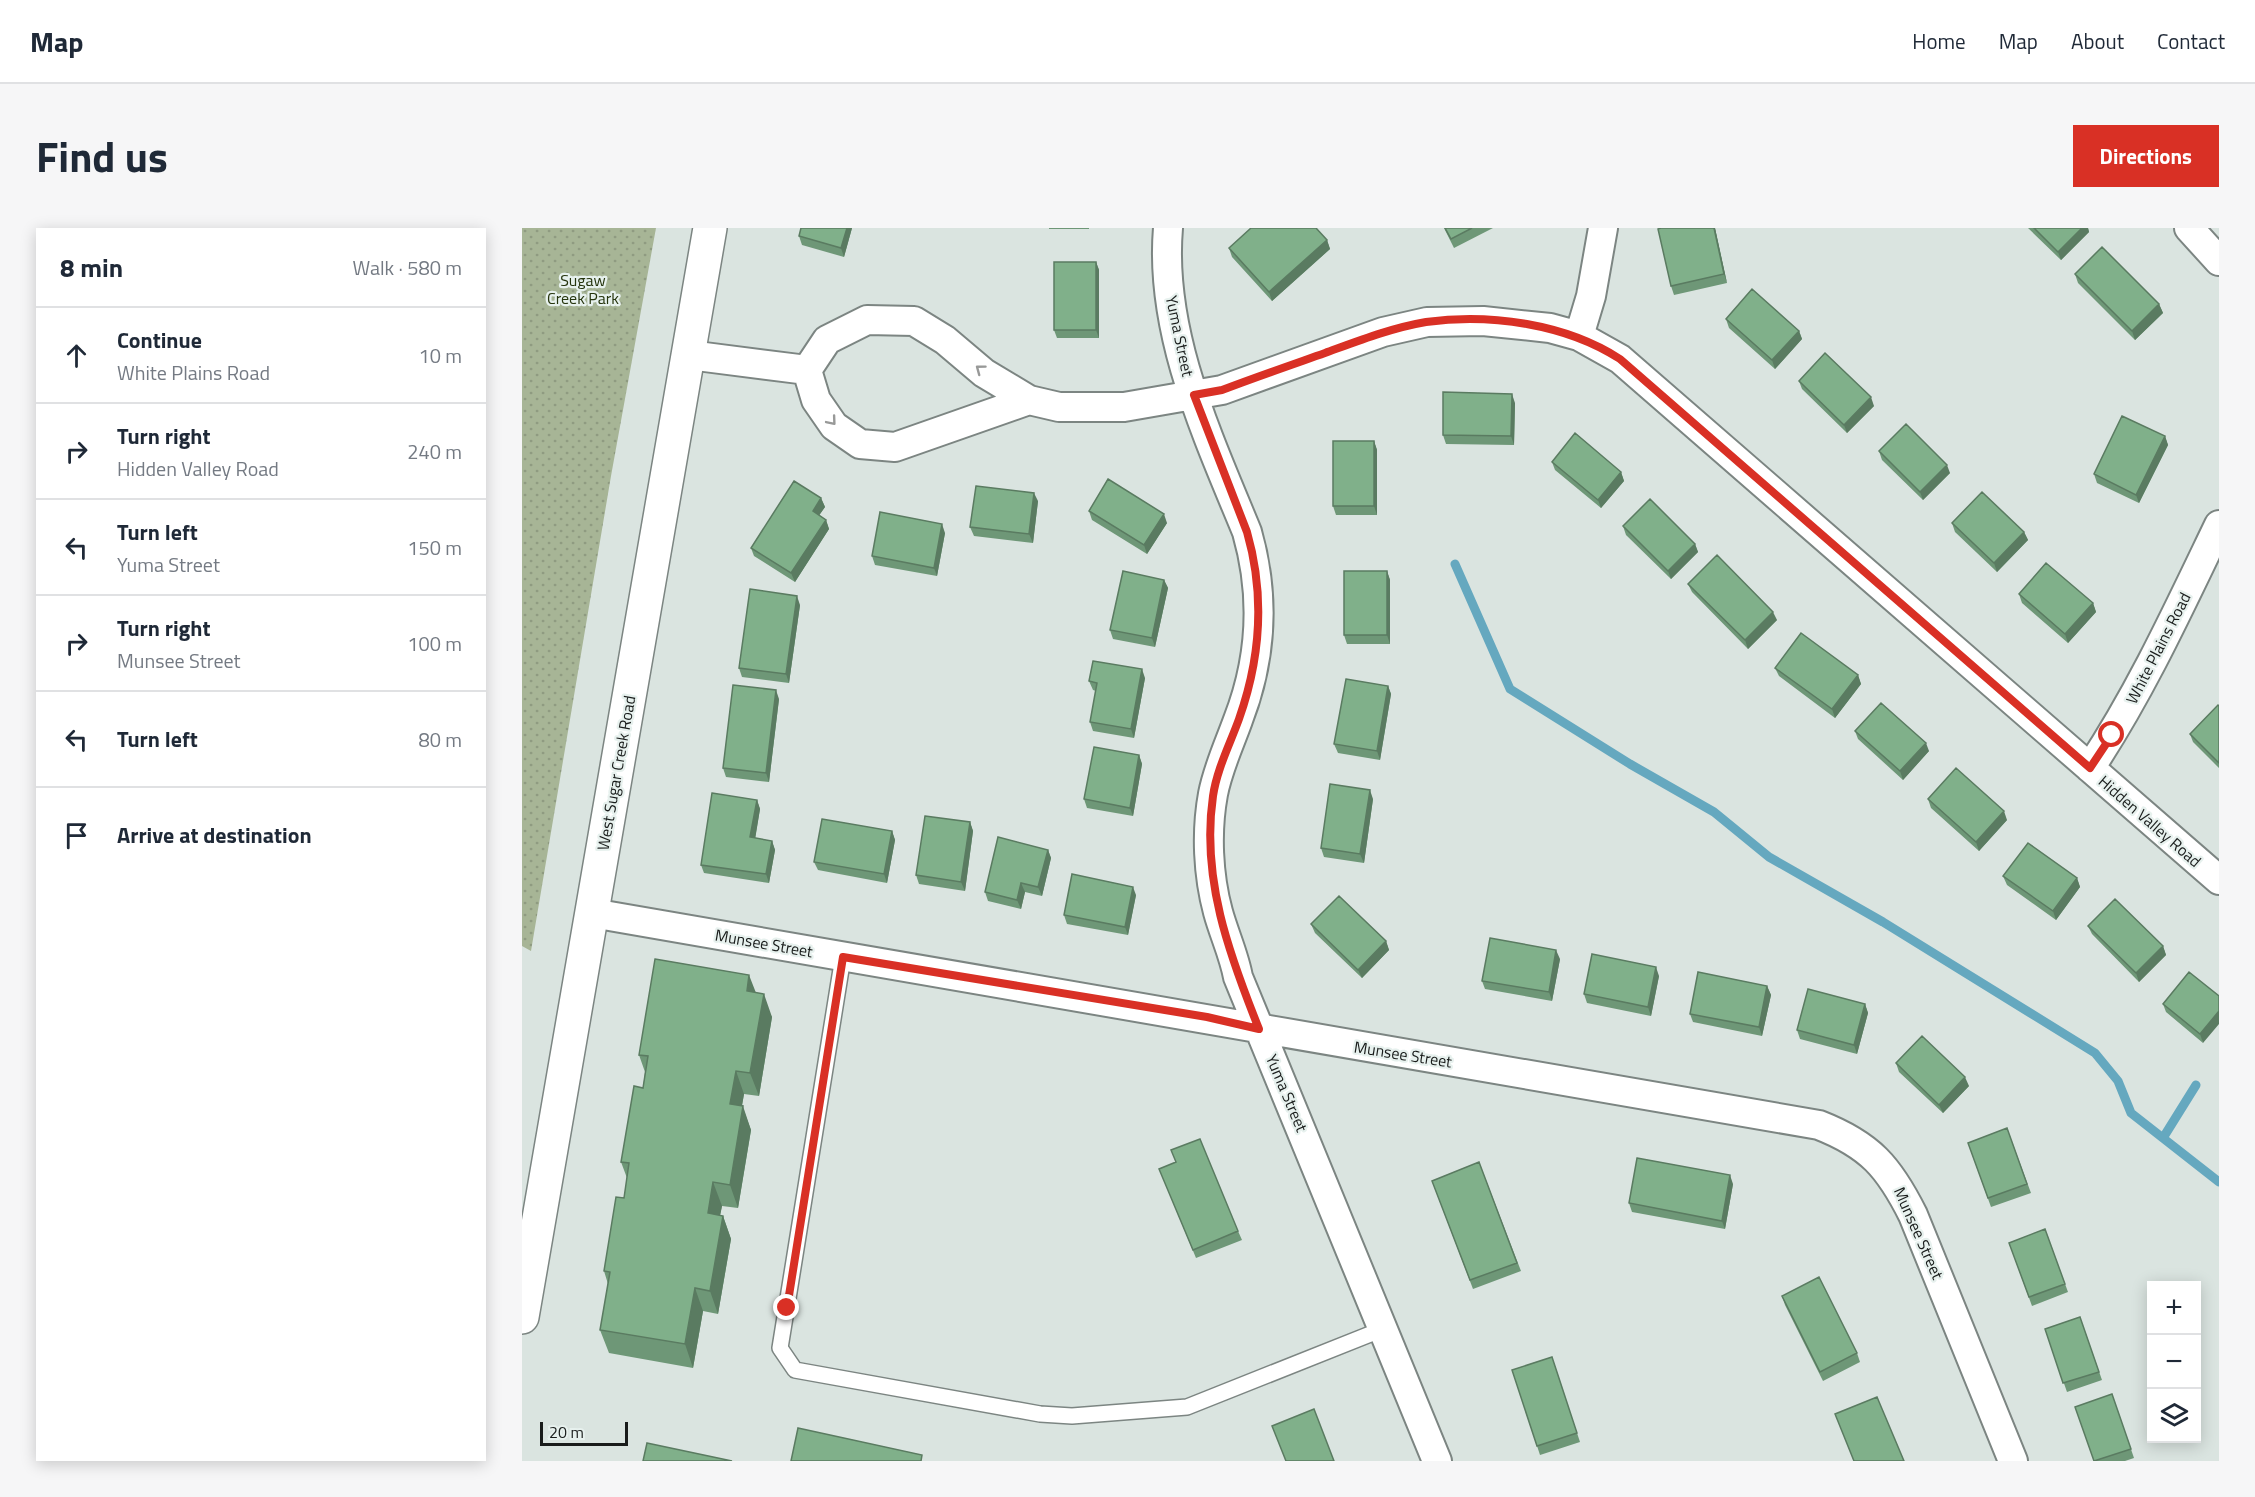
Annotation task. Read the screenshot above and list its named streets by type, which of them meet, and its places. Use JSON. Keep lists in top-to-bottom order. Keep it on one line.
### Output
{"streets":{"main road":["West Sugar Creek Road"],"street":["Yuma Street","White Plains Road","Hidden Valley Road","Munsee Street"]},"crossings":[["Yuma Street","Hidden Valley Road"],["Yuma Street","Munsee Street"],["White Plains Road","Hidden Valley Road"],["West Sugar Creek Road","Munsee Street"]],"parks":["Sugaw Creek Park"],"scale_bar":"20 m","page":{"header":"Map","nav":["Home","Map","About","Contact"],"title":"Find us","buttons":"Directions","heading":["8 min","Walk · 580 m"],"list":[["Continue","White Plains Road","10 m"],["Turn right","Hidden Valley Road","240 m"],["Turn left","Yuma Street","150 m"],["Turn right","Munsee Street","100 m"],["Turn left","80 m"],"Arrive at destination"],"map_buttons":["+","−"],"scale":"20 m"}}
